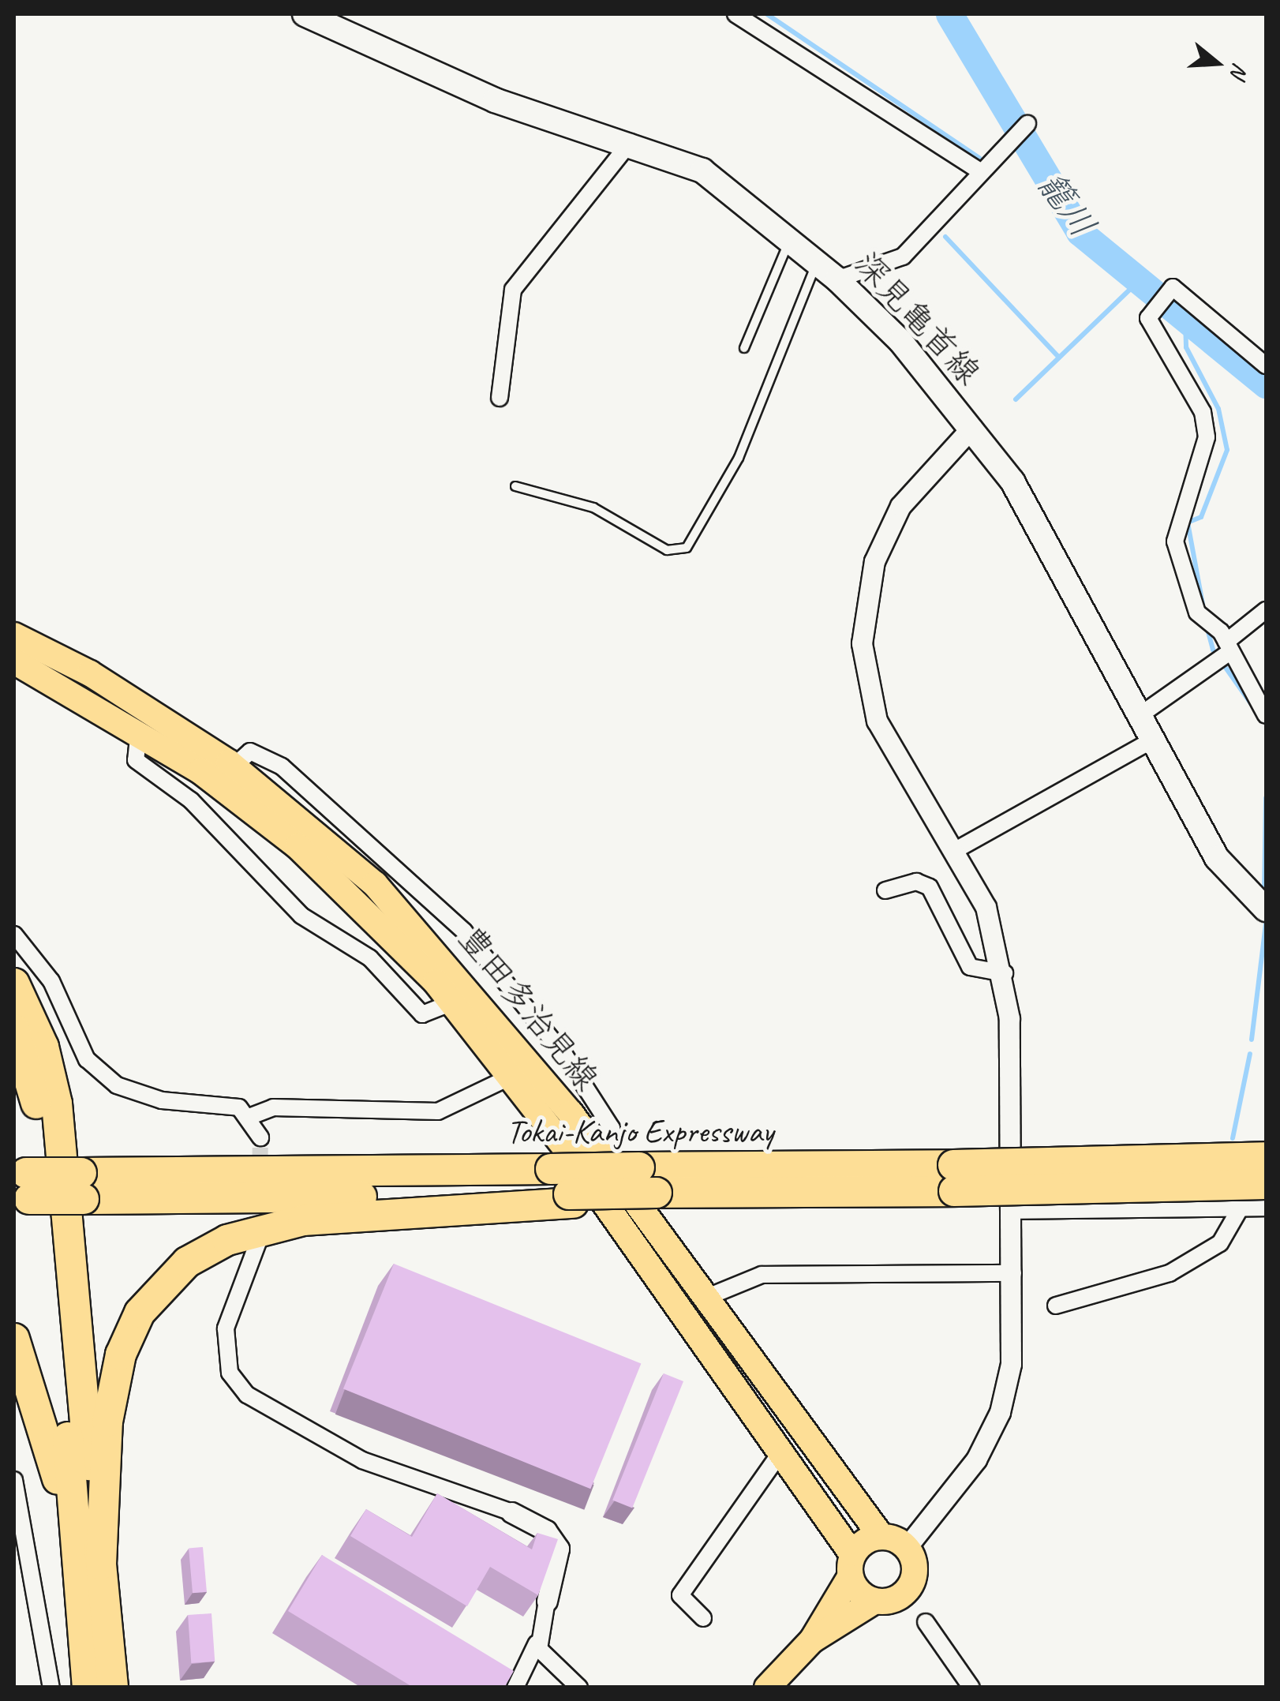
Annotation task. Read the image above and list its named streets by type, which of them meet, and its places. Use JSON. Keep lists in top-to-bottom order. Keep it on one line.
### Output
{"streets":{"highway":["Tokai-Kanjo Expressway"],"main road":["深見亀首線","豊田多治見線"]},"water":["籠川"],"north":"right"}
